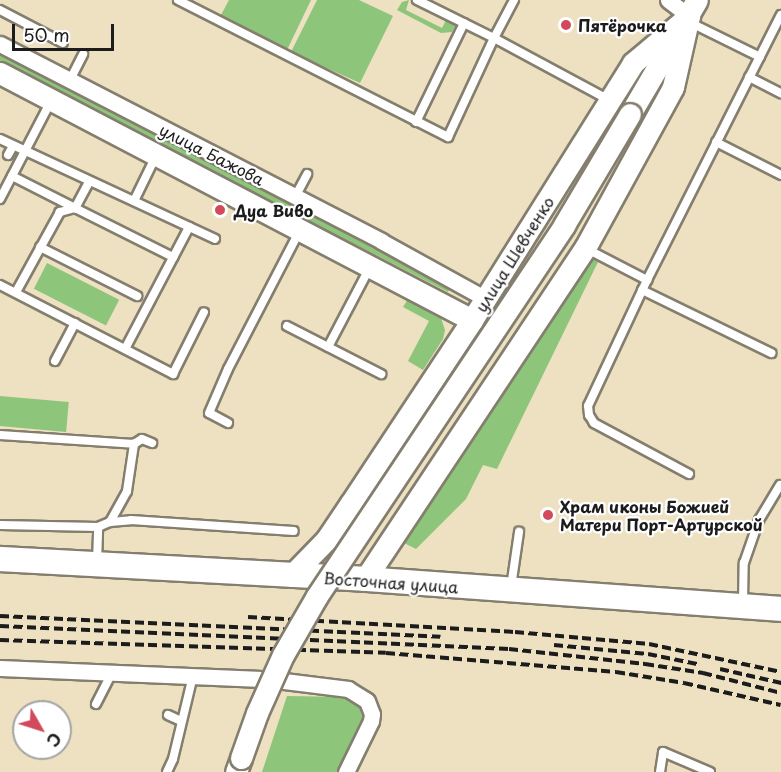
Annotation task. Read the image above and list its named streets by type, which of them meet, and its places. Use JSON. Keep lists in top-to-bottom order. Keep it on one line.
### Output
{"streets":{"main road":["улица Бажова","улица Шевченко","Восточная улица"]},"crossings":[["улица Бажова","улица Шевченко"],["улица Шевченко","Восточная улица"]],"places":["Пятёрочка","Дуа Виво","Храм иконы Божией Матери Порт-Артурской"],"scale_bar":"50 m","north":"bottom right"}
